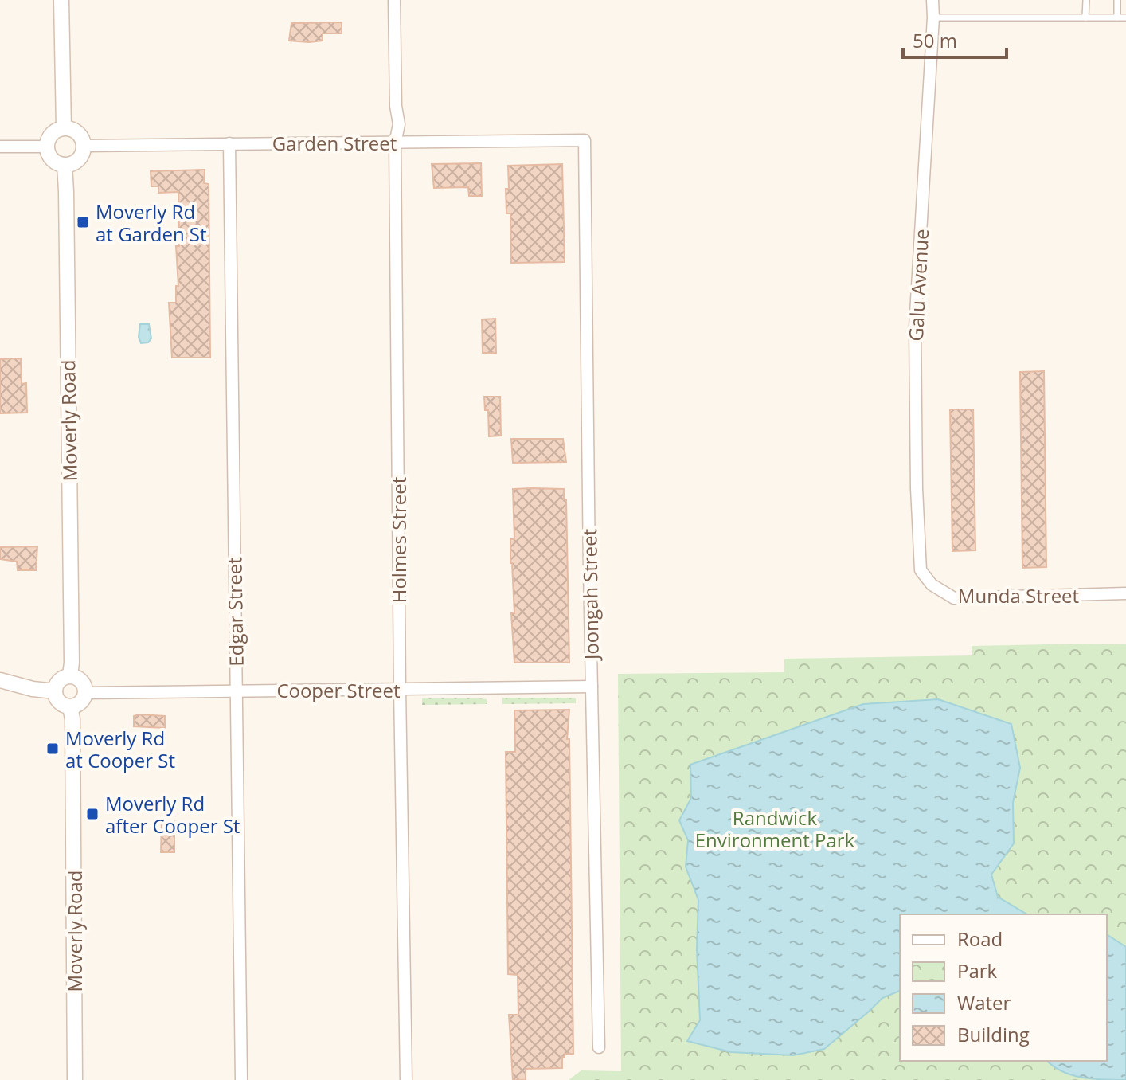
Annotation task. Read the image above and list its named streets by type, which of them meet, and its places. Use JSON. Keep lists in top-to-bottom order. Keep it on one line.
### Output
{"streets":{"street":["Garden Street","Galu Avenue","Moverly Road","Holmes Street","Joongah Street","Munda Street","Edgar Street","Cooper Street"]},"crossings":[["Garden Street","Moverly Road"],["Garden Street","Holmes Street"],["Garden Street","Joongah Street"],["Garden Street","Edgar Street"],["Galu Avenue","Munda Street"],["Moverly Road","Cooper Street"],["Holmes Street","Cooper Street"],["Joongah Street","Cooper Street"],["Edgar Street","Cooper Street"]],"parks":["Randwick Environment Park"],"places":{"transit":["Moverly Rd at Garden St","Moverly Rd at Cooper St","Moverly Rd after Cooper St"]},"legend":["Road","Park","Water","Building"],"scale_bar":"50 m"}
